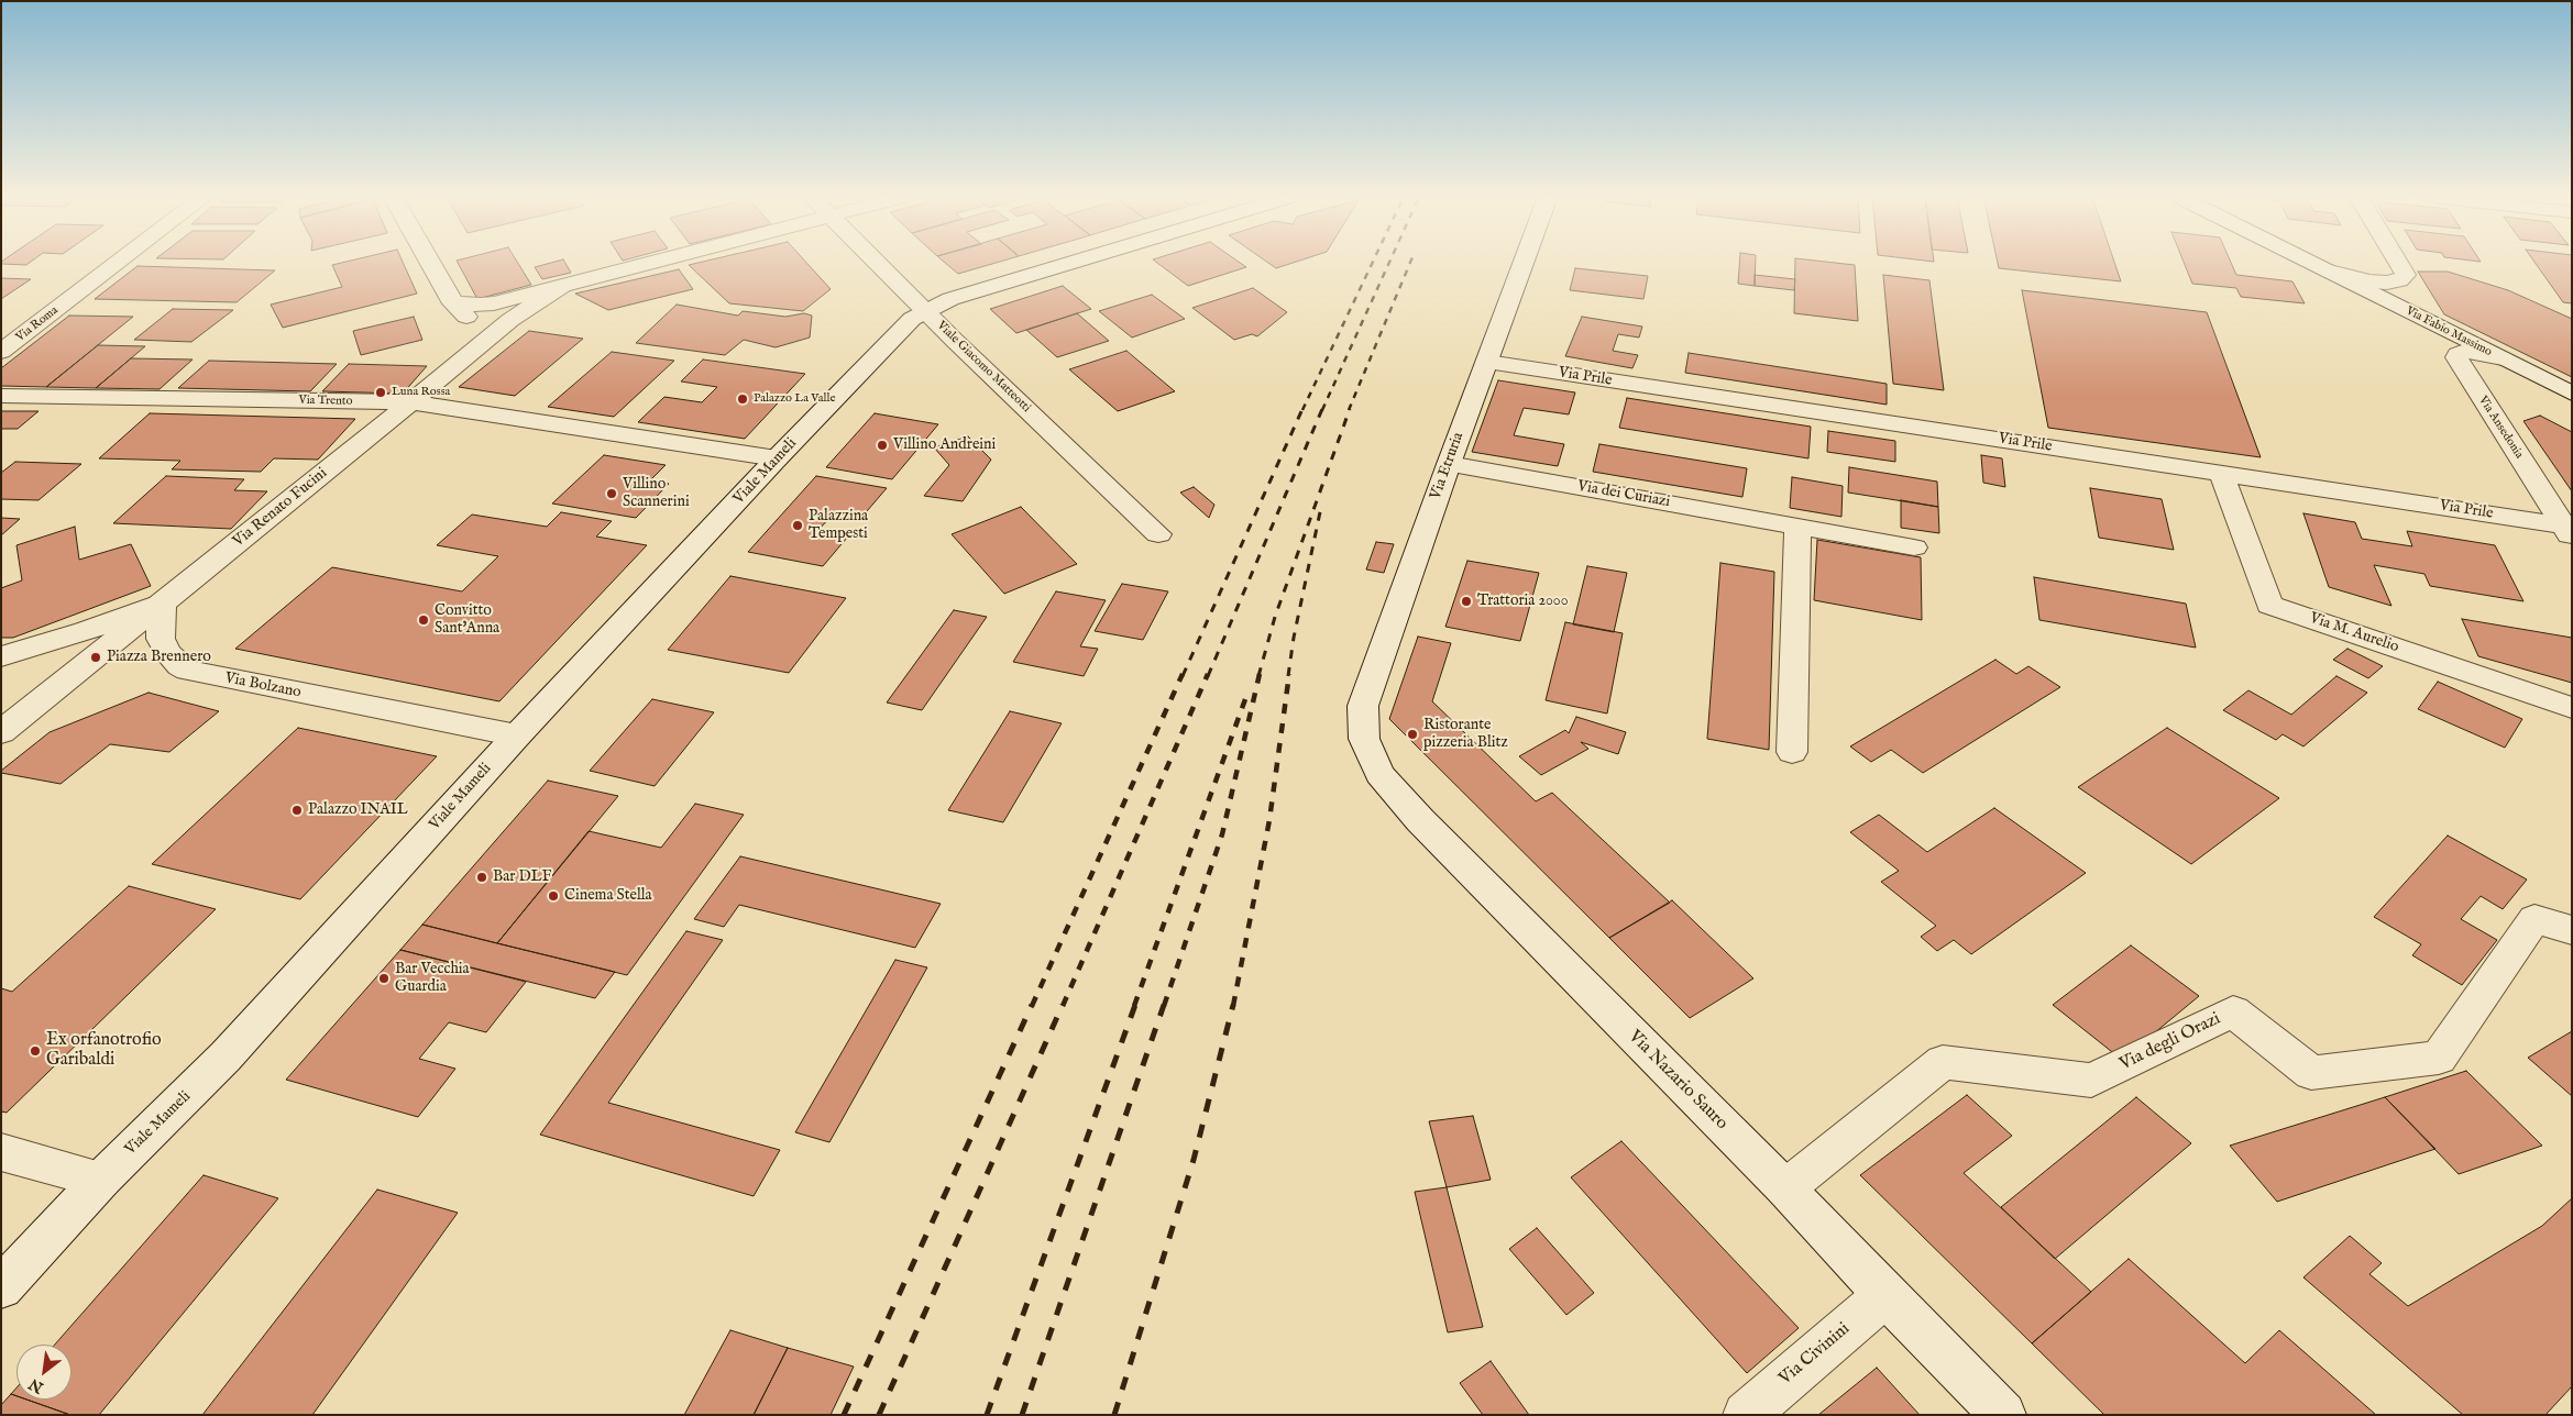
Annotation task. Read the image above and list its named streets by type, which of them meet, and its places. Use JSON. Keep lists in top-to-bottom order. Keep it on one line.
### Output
{"streets":{"street":["Via Roma","Via Fabio Massimo","Viale Giacomo Matteotti","Via Prile","Via Trento","Via Ansedonia","Via Etruria","Viale Mameli","Via dei Curiazi","Via Renato Fucini","Via M. Aurelio","Via Bolzano","Via degli Orazi","Via Nazario Sauro","Via Civinini"]},"crossings":[["Via Fabio Massimo","Via Ansedonia"],["Viale Giacomo Matteotti","Viale Mameli"],["Via Prile","Via Ansedonia"],["Via Prile","Via Etruria"],["Via Prile","Via M. Aurelio"],["Via Trento","Viale Mameli"],["Via Trento","Via Renato Fucini"],["Via Etruria","Via dei Curiazi"],["Via Etruria","Via Nazario Sauro"],["Viale Mameli","Via Bolzano"],["Via Renato Fucini","Via Bolzano"],["Via degli Orazi","Via Nazario Sauro"],["Via Nazario Sauro","Via Civinini"]],"places":["Luna Rossa","Palazzo La Valle","Villino Andreini","Villino Scannerini","Palazzina Tempesti","Trattoria 2000","Convitto Sant'Anna","Piazza Brennero","Ristorante pizzeria Blitz","Palazzo INAIL","Bar DLF","Cinema Stella","Bar Vecchia Guardia","Ex orfanotrofio Garibaldi"],"north":"bottom left"}
